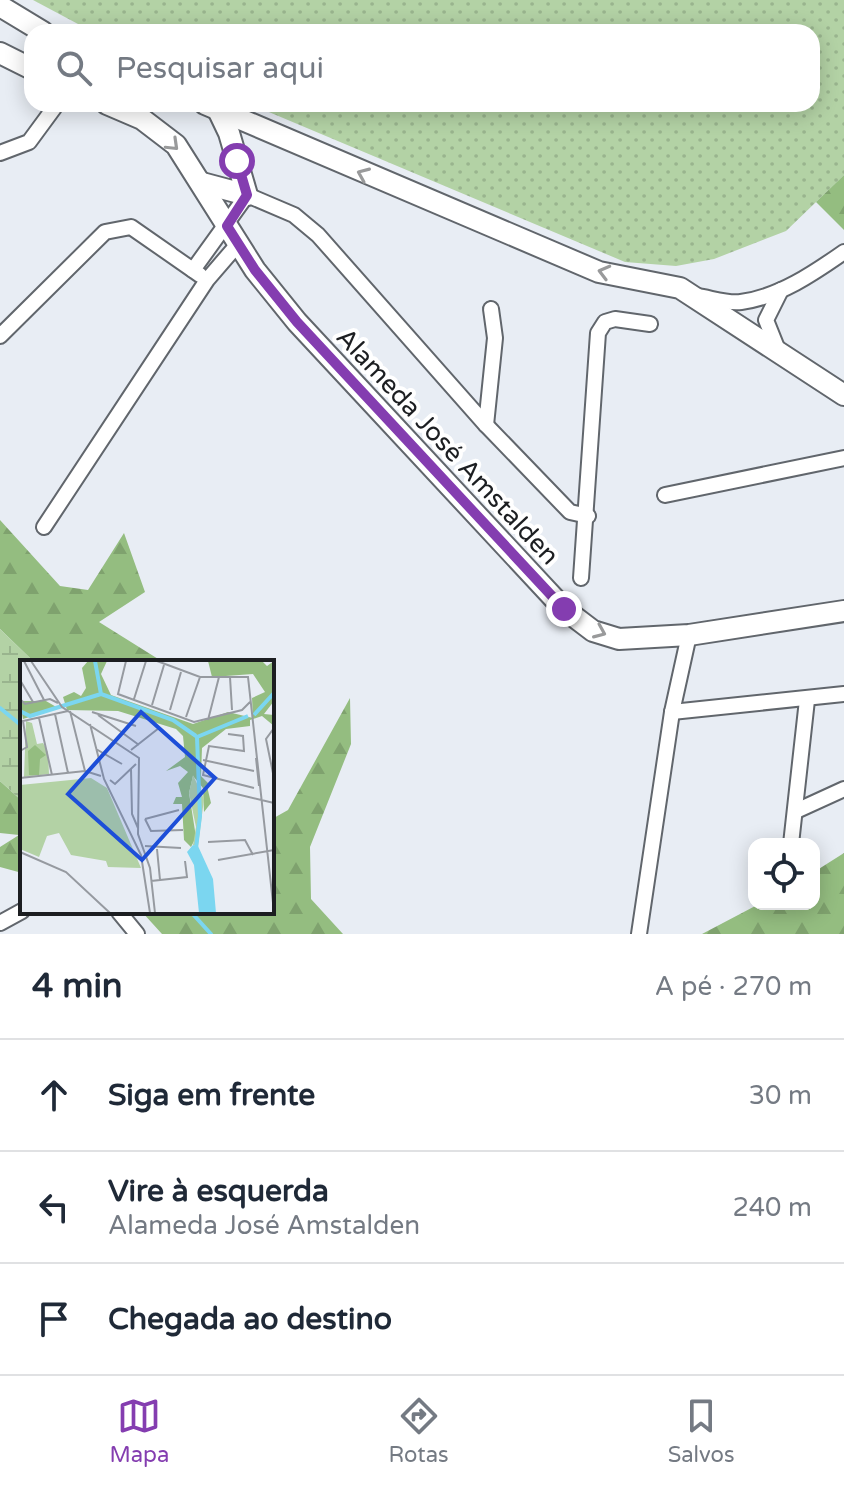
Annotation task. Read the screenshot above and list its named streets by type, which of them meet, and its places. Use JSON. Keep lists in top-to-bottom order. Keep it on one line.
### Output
{"streets":{"street":["Alameda José Amstalden"]},"page":{"search":"Pesquisar aqui","heading":["4 min","A pé · 270 m"],"list":[["Siga em frente","30 m"],["Vire à esquerda","Alameda José Amstalden","240 m"],"Chegada ao destino"],"nav":["Mapa","Rotas","Salvos"]}}
